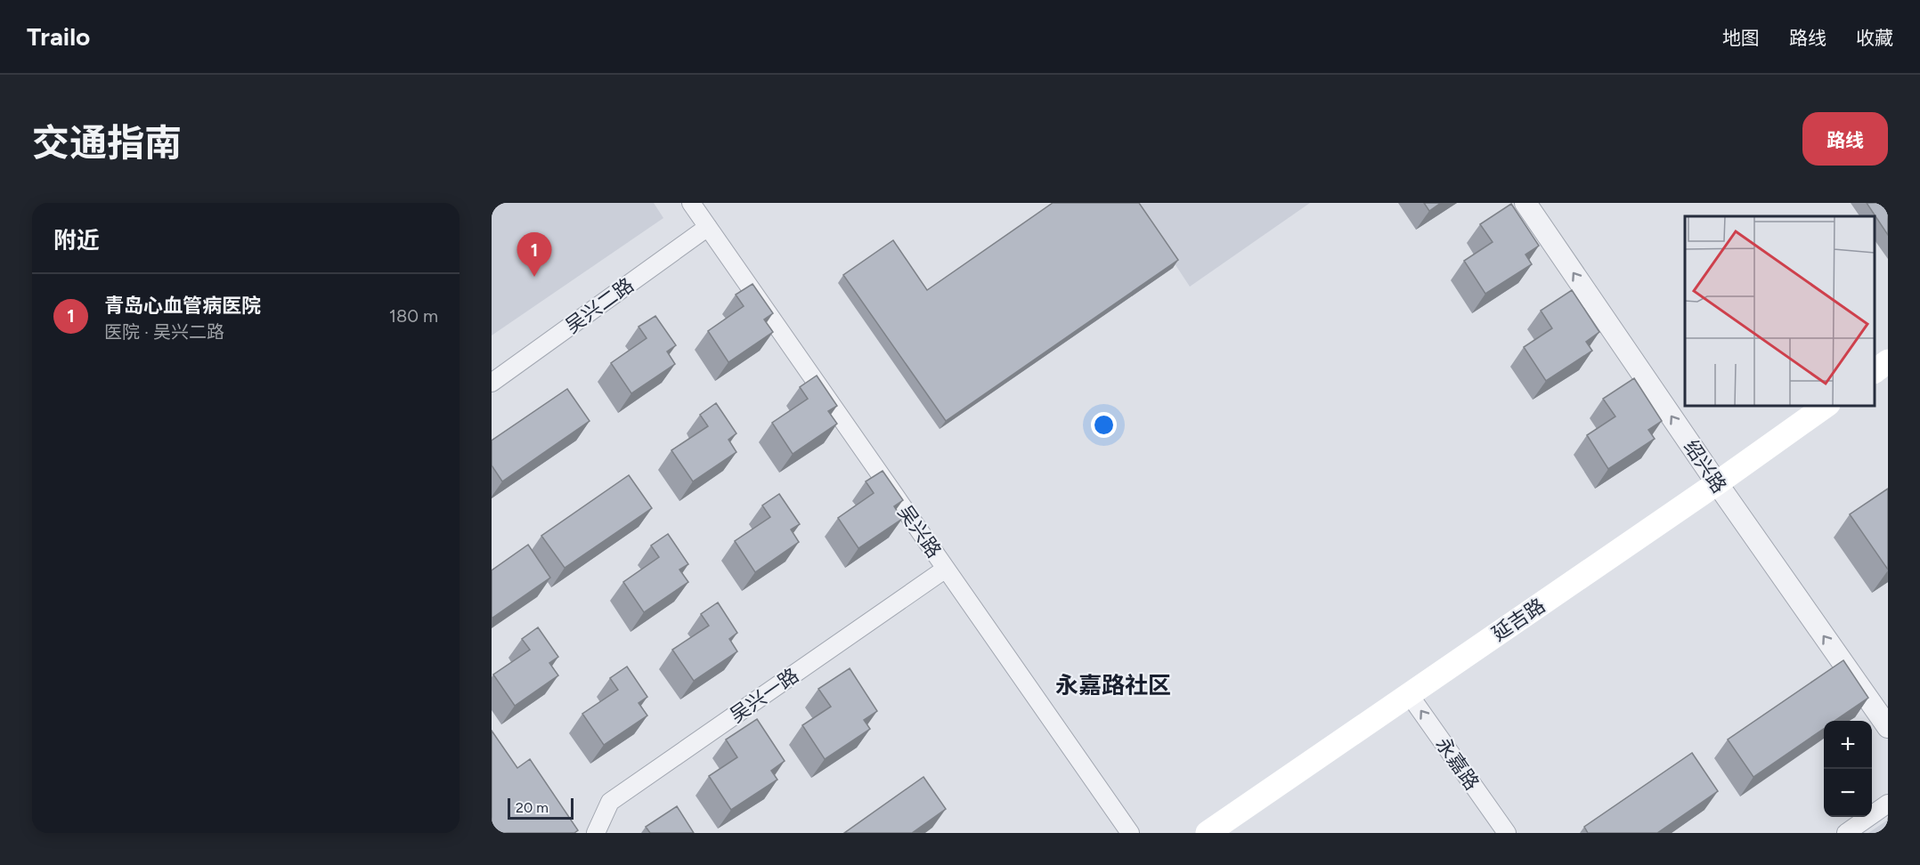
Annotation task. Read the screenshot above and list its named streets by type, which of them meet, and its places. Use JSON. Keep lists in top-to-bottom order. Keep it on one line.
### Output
{"streets":{"main road":["延吉路"],"street":["吴兴二路","绍兴路","吴兴路","吴兴一路","永嘉路"]},"crossings":[["吴兴二路","吴兴路"],["绍兴路","延吉路"],["吴兴路","吴兴一路"],["延吉路","永嘉路"]],"one_way":["绍兴路","永嘉路"],"districts":["永嘉路社区"],"scale_bar":"20 m","page":{"header":"Trailo","nav":["地图","路线","收藏"],"title":"交通指南","buttons":"路线","heading":"附近","pins":"1","list":[{"mark":"1","name":"青岛心血管病医院","note":"医院 · 吴兴二路","value":"180 m"}],"map_buttons":["+","−"],"scale":"20 m"}}
